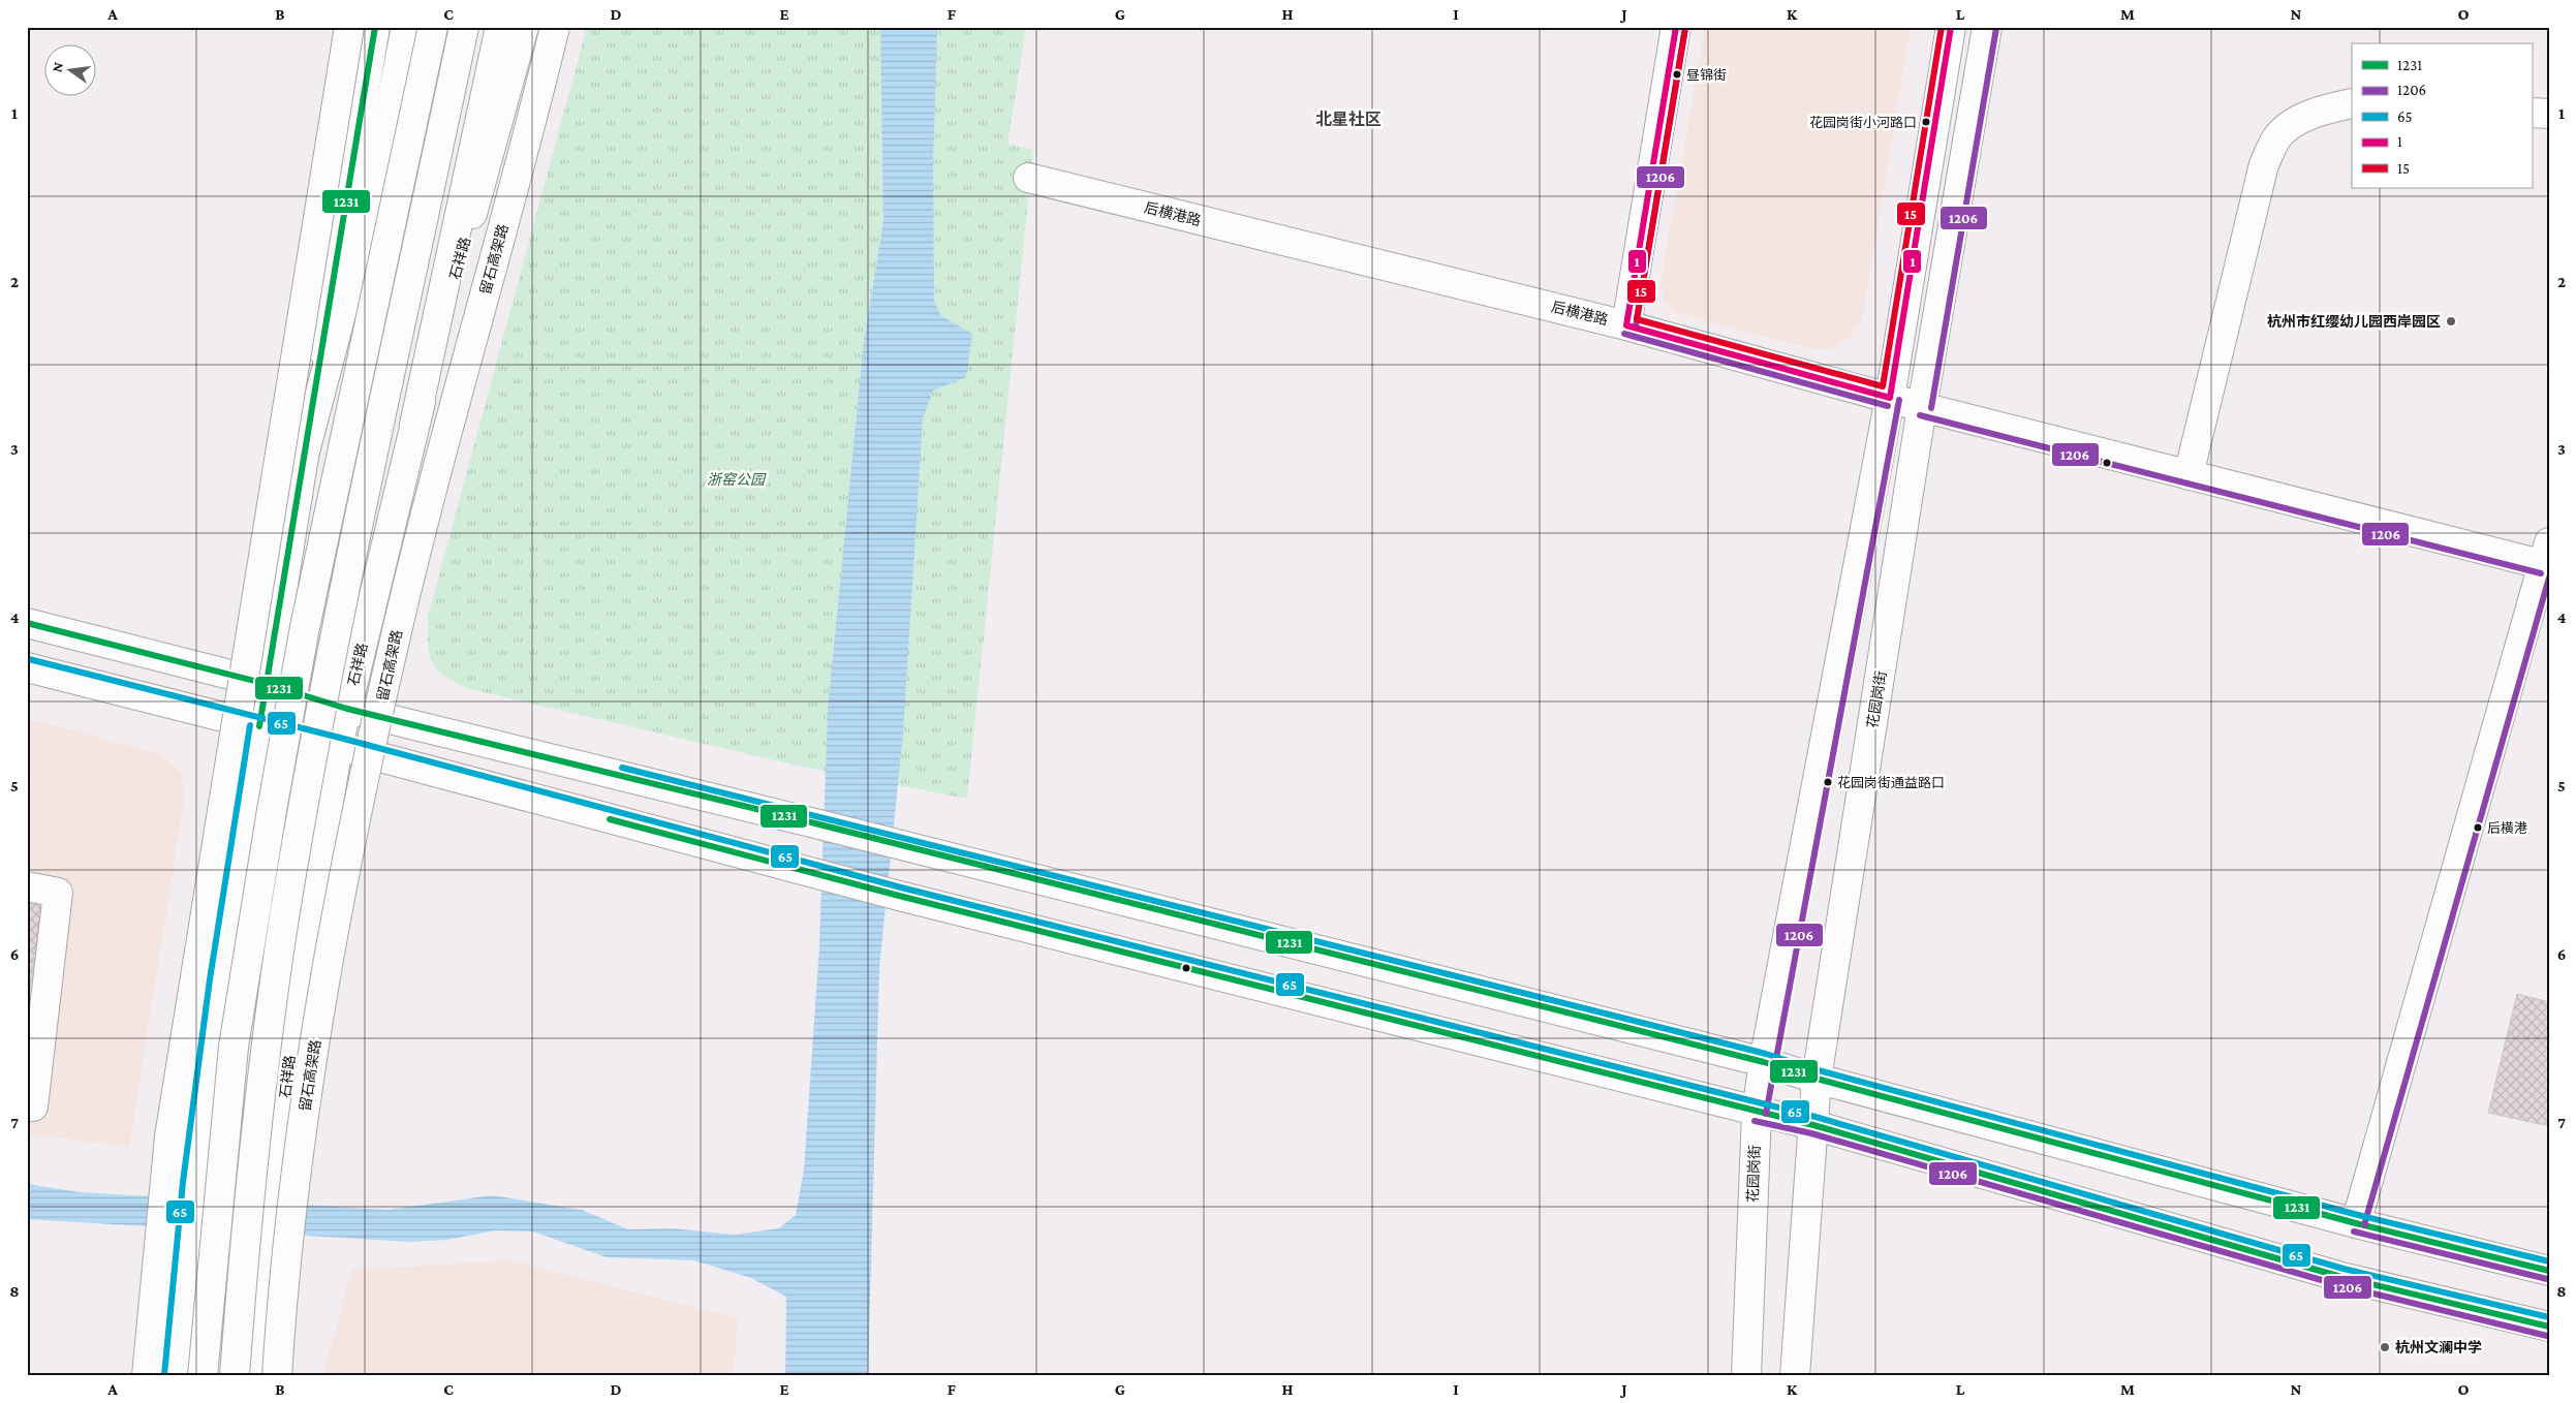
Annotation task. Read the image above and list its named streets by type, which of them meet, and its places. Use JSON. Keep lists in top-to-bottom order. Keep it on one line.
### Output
{"streets":{"main road":["后横港路","石祥路","留石高架路","花园岗街"]},"crossings":[["后横港路","花园岗街"]],"districts":["北星社区"],"parks":["浙窑公园"],"places":["昼锦街","花园岗街小河路口","杭州市红缨幼儿园西岸园区","花园岗街通益路口","后横港","杭州文澜中学"],"lines":["transit line 1231","transit line 1","transit line 15","transit line 1206","transit line 65"],"legend":["1231","1206","65","1","15"],"north":"left","grid":{"columns":["A","B","C","D","E","F","G","H","I","J","K","L","M","N","O"],"rows":["1","2","3","4","5","6","7","8"]}}
